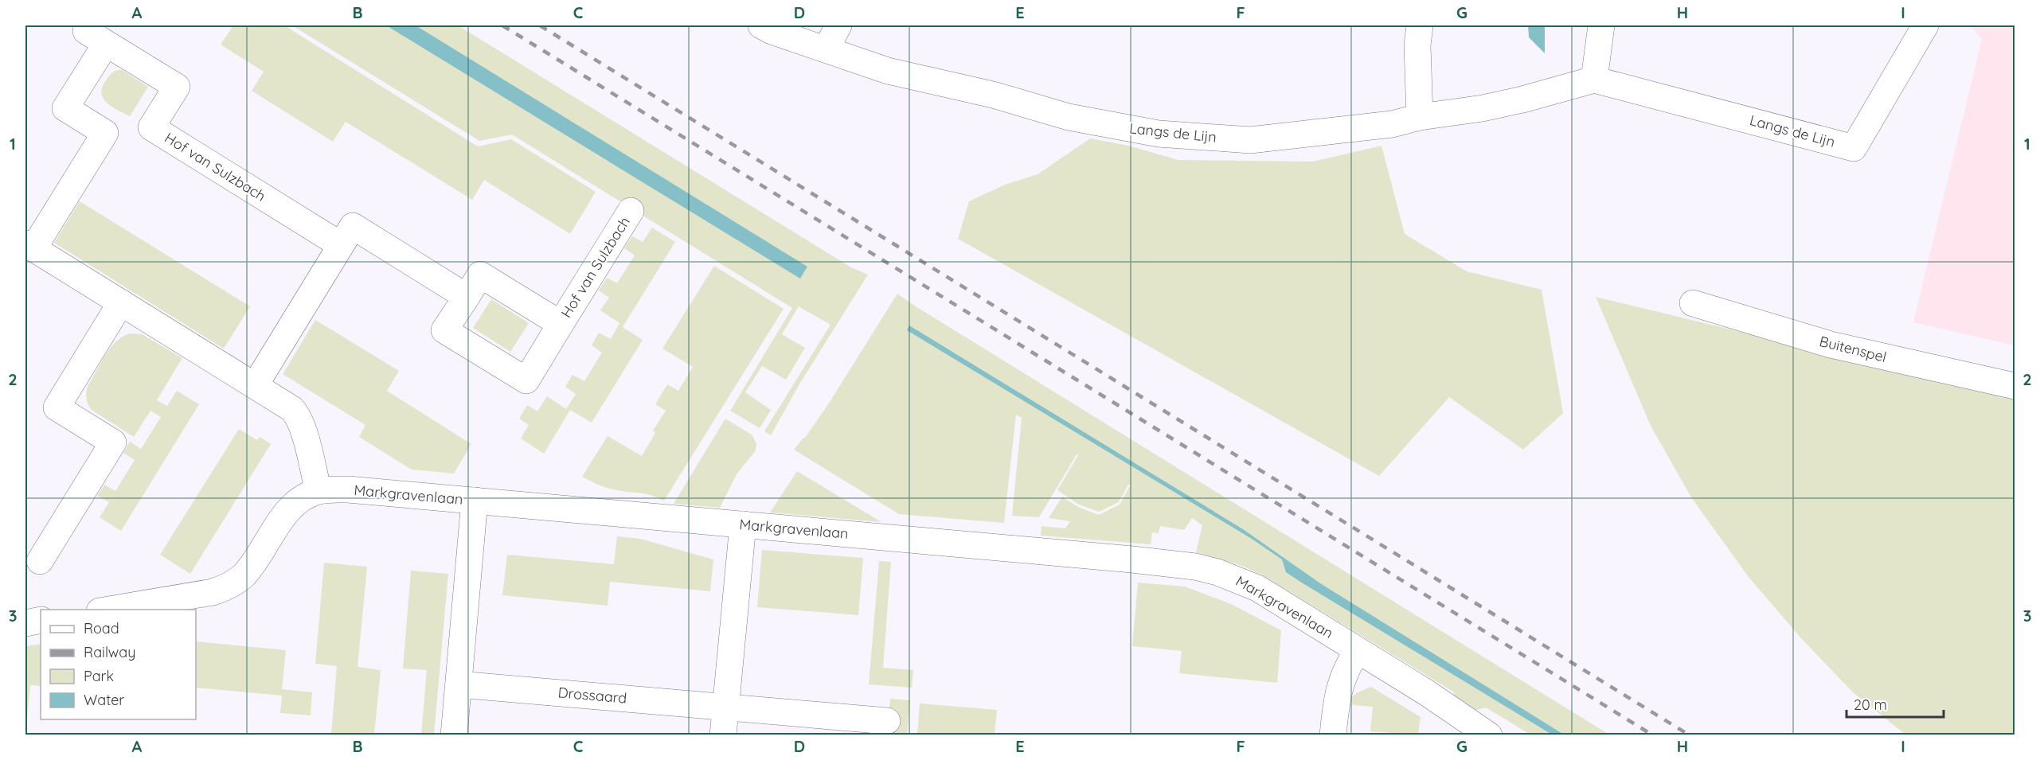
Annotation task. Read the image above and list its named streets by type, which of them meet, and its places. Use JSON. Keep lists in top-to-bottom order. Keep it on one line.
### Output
{"streets":{"street":["Langs de Lijn","Hof van Sulzbach","Buitenspel","Markgravenlaan","Drossaard"]},"crossings":[["Hof van Sulzbach","Markgravenlaan"]],"legend":["Road","Railway","Park","Water"],"scale_bar":"20 m","grid":{"columns":["A","B","C","D","E","F","G","H","I"],"rows":["1","2","3"]}}
